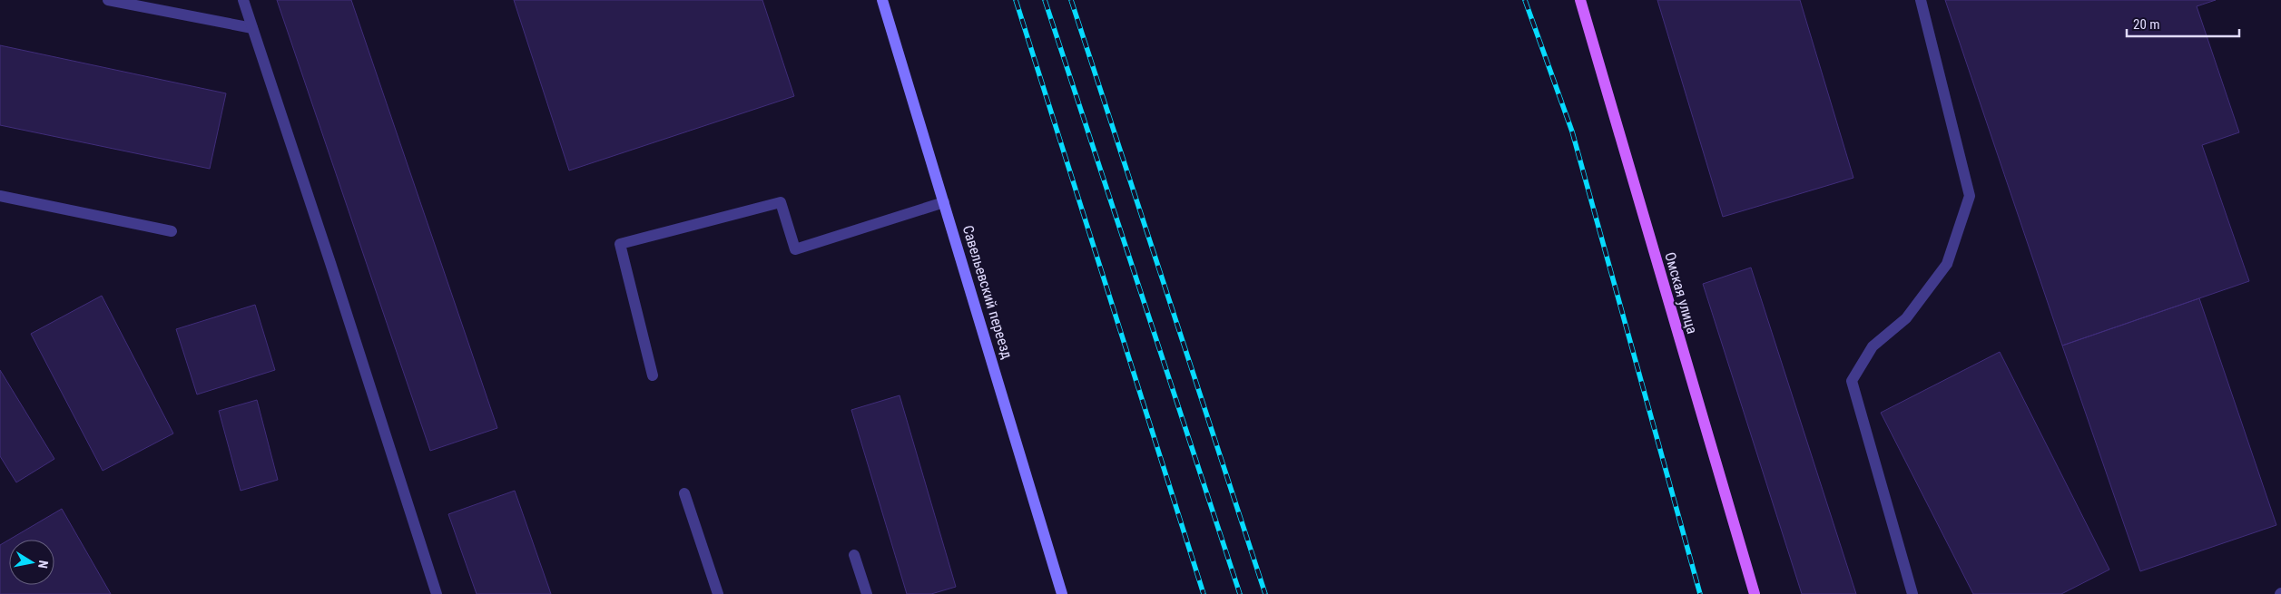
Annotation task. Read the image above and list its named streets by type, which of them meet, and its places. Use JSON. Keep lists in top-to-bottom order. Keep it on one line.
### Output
{"streets":{"main road":["Савельевский переезд","Омская улица"]},"scale_bar":"20 m","north":"right"}
